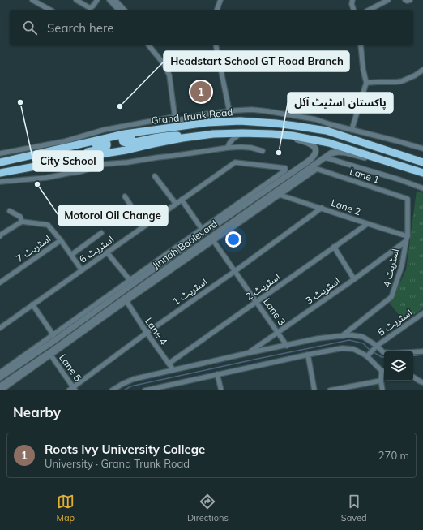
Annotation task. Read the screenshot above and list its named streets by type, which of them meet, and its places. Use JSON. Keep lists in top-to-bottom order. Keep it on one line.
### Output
{"streets":{"highway":["Grand Trunk Road"],"street":["Lane 1","Lane 2","Jinnah Boulevard","اسٹریٹ 7","اسٹریٹ 6","اسٹریٹ 4","اسٹریٹ 2","اسٹریٹ 3","اسٹریٹ 1","Lane 3","اسٹریٹ 5","Lane 4","Lane 5"]},"crossings":[["Grand Trunk Road","Jinnah Boulevard"],["Lane 1","Lane 2"],["Lane 1","اسٹریٹ 4"],["Lane 2","اسٹریٹ 4"],["Lane 2","اسٹریٹ 2"],["Lane 2","اسٹریٹ 1"],["Jinnah Boulevard","اسٹریٹ 6"],["اسٹریٹ 4","اسٹریٹ 3"],["اسٹریٹ 2","Lane 3"],["اسٹریٹ 2","Lane 4"],["اسٹریٹ 3","Lane 3"],["اسٹریٹ 1","Lane 3"],["اسٹریٹ 1","Lane 4"],["اسٹریٹ 1","Lane 5"]],"places":["City School","Headstart School GT Road Branch","پاکستان اسٹیٹ آئل","Motorol Oil Change"],"page":{"search":"Search here","pins":"1","heading":"Nearby","list":[{"mark":"1","name":"Roots Ivy University College","note":"University · Grand Trunk Road","value":"270 m"}],"nav":["Map","Directions","Saved"]}}
